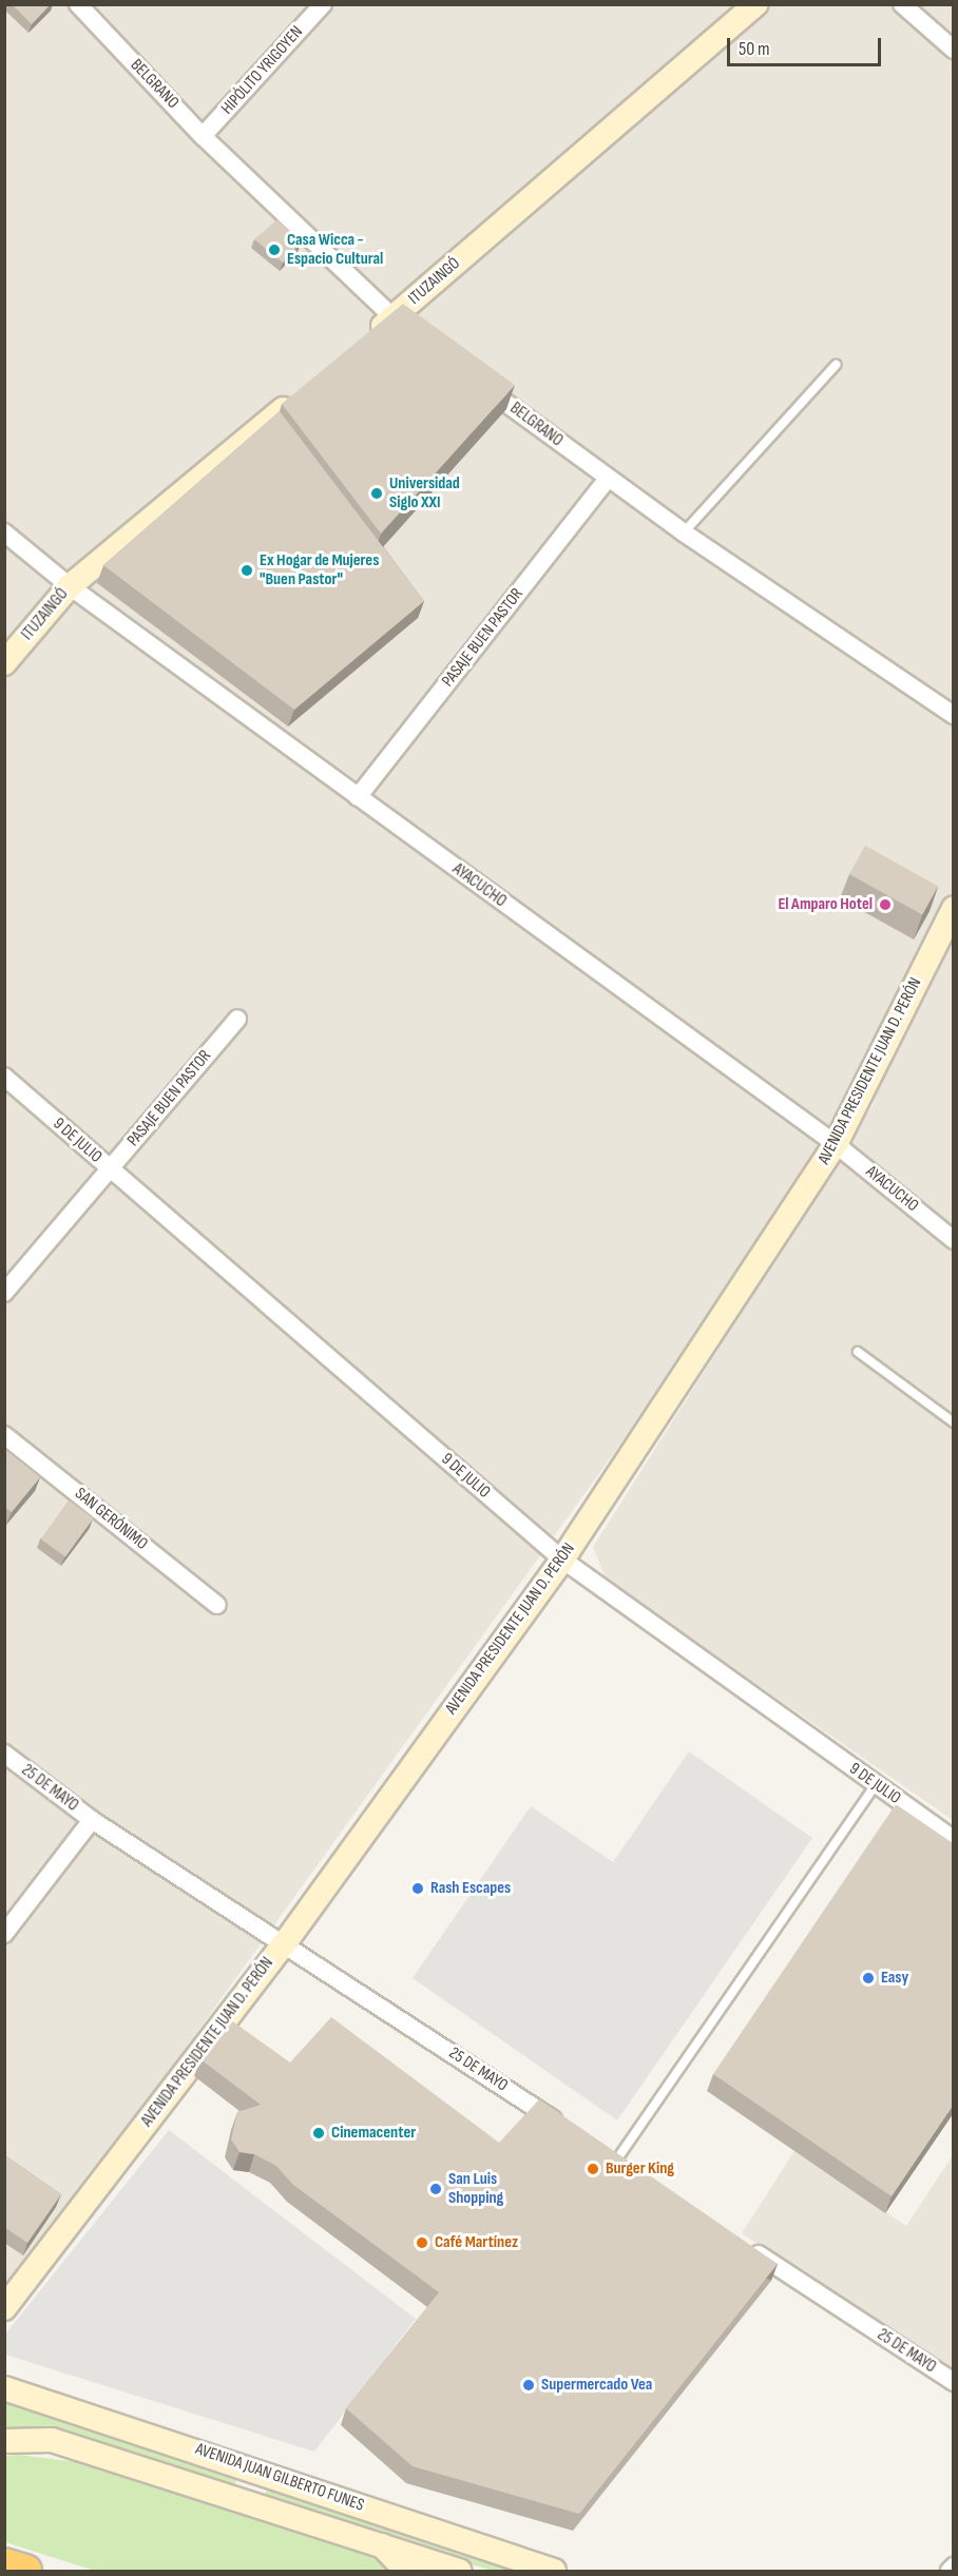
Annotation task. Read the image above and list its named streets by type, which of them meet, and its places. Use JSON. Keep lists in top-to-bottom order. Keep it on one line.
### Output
{"streets":{"street":["HIPÓLITO YRIGOYEN","BELGRANO","ITUZAINGÓ","PASAJE BUEN PASTOR","AYACUCHO","AVENIDA PRESIDENTE JUAN D. PERÓN","9 DE JULIO","SAN GERÓNIMO","25 DE MAYO","AVENIDA JUAN GILBERTO FUNES"]},"crossings":[["HIPÓLITO YRIGOYEN","BELGRANO"],["BELGRANO","ITUZAINGÓ"],["BELGRANO","PASAJE BUEN PASTOR"],["ITUZAINGÓ","AYACUCHO"],["PASAJE BUEN PASTOR","AYACUCHO"],["PASAJE BUEN PASTOR","9 DE JULIO"],["AYACUCHO","AVENIDA PRESIDENTE JUAN D. PERÓN"],["AVENIDA PRESIDENTE JUAN D. PERÓN","9 DE JULIO"],["AVENIDA PRESIDENTE JUAN D. PERÓN","25 DE MAYO"]],"places":["Casa Wicca - Espacio Cultural","Universidad Siglo XXI","Ex Hogar de Mujeres \"Buen Pastor\"","El Amparo Hotel","Rash Escapes","Easy","Cinemacenter","Burger King","San Luis Shopping","Café Martínez","Supermercado Vea"],"scale_bar":"50 m"}
